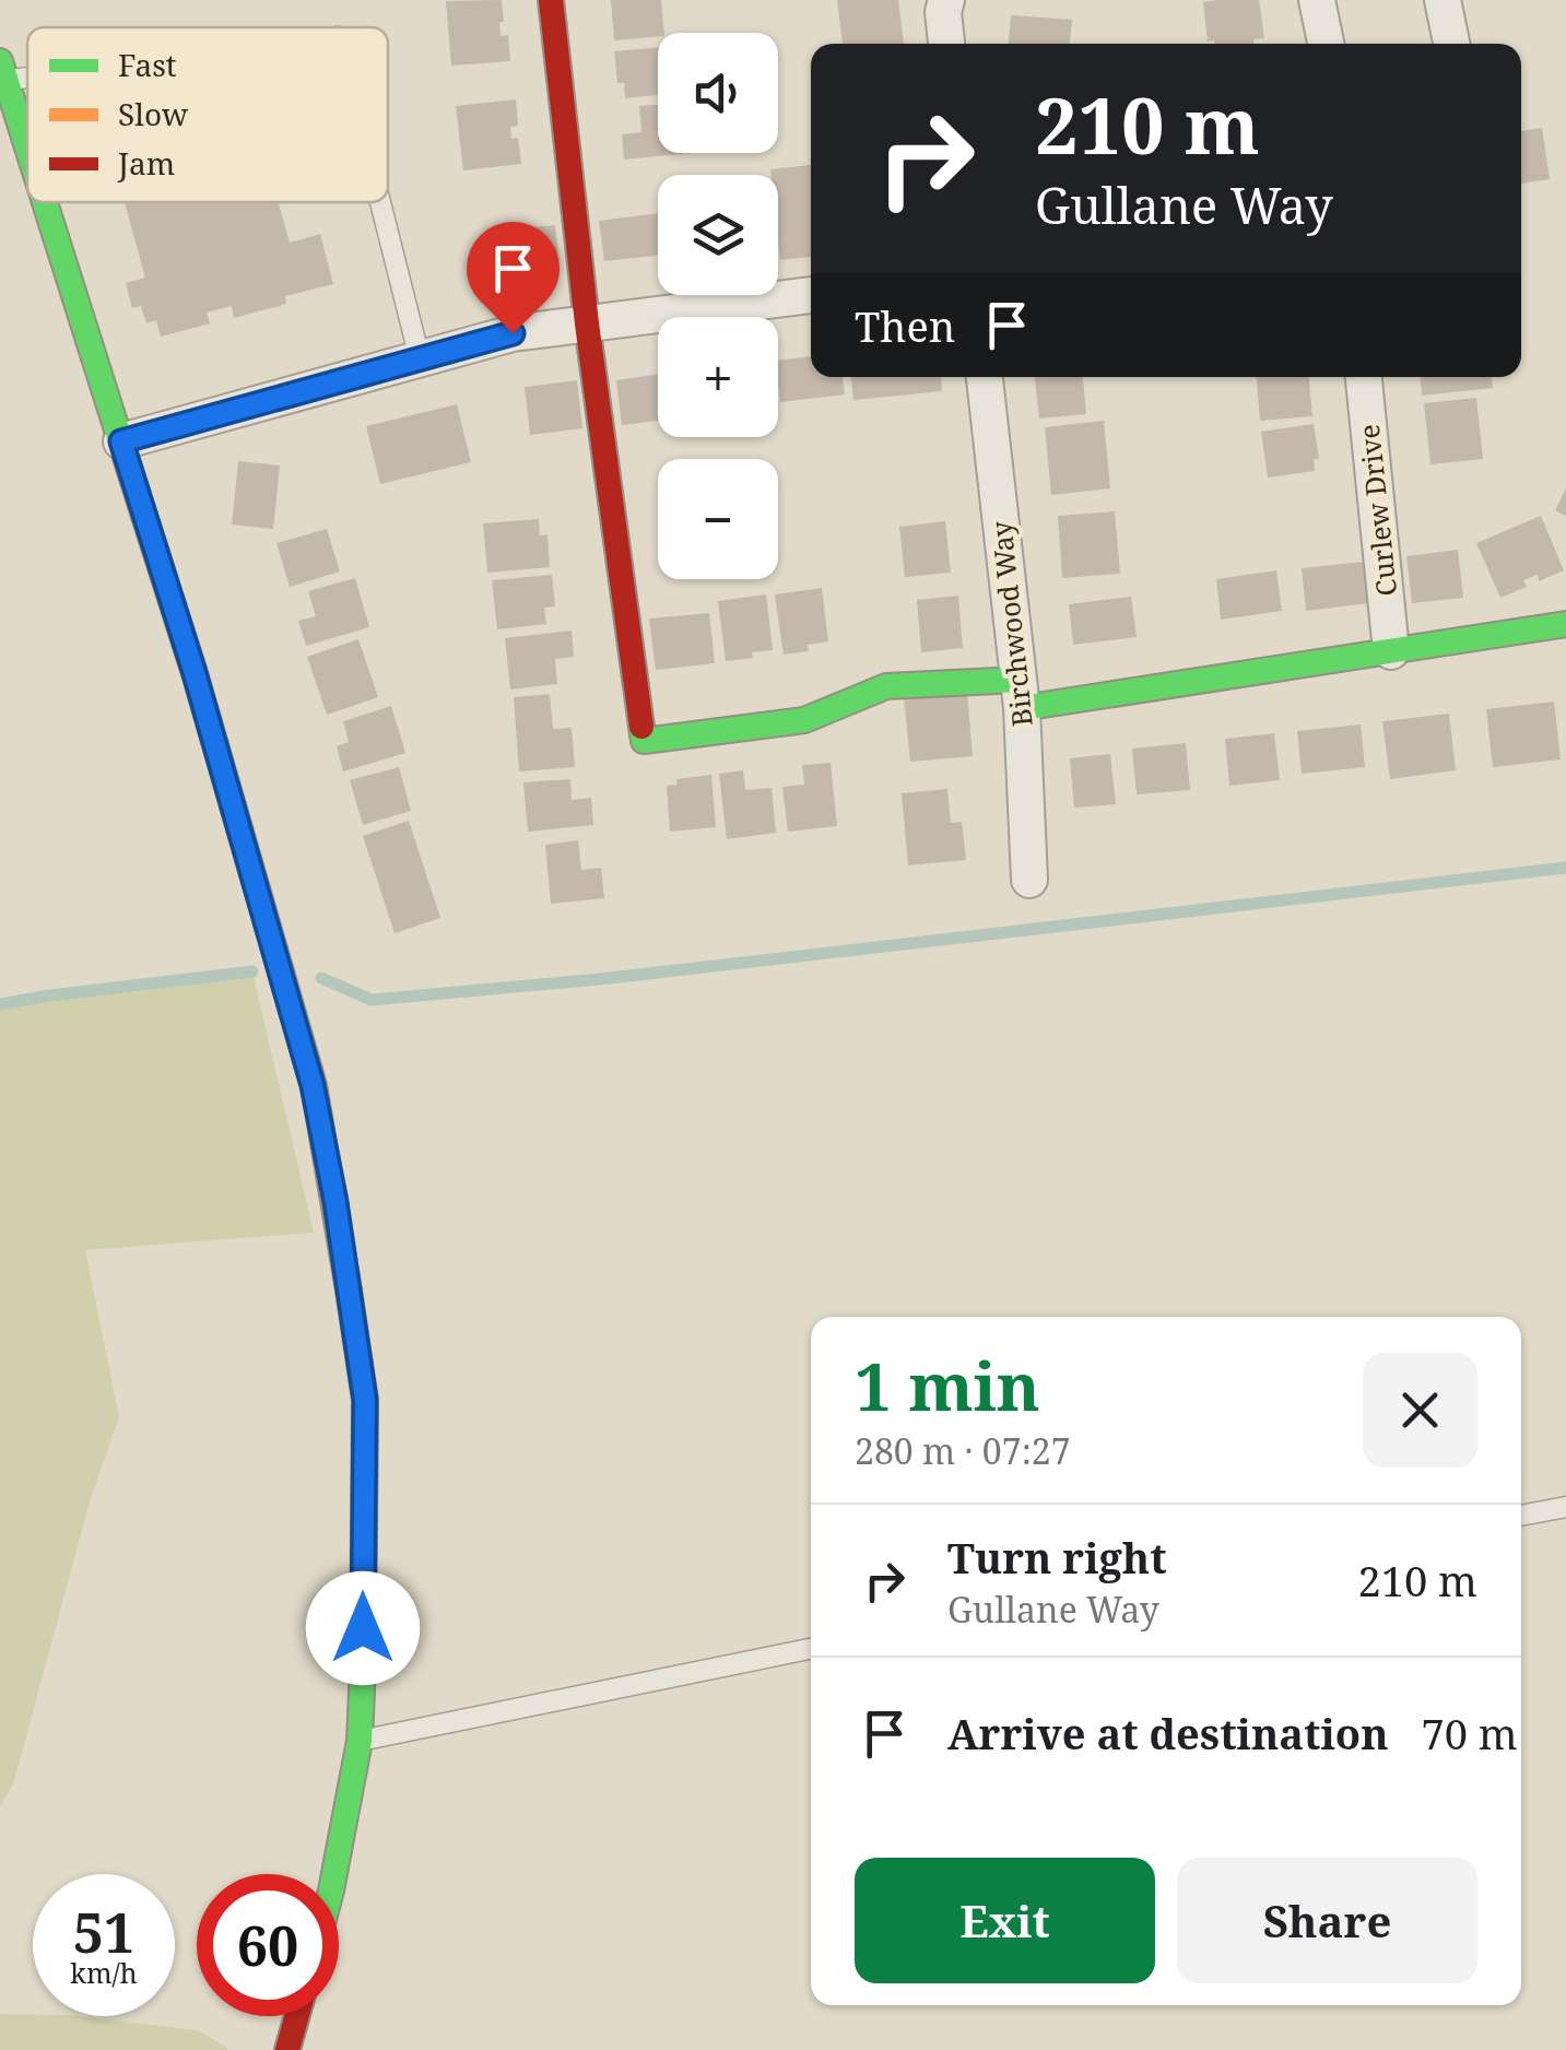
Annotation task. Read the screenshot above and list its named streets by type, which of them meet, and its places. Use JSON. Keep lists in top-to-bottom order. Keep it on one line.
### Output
{"streets":{"street":["Curlew Drive","Birchwood Way"]},"legend":["Fast","Slow","Jam"],"page":{"map_buttons":["+","−"],"turn":["210 m","Gullane Way"],"then":"Then","heading":["1 min","280 m · 07:27"],"list":[{"name":"Turn right","note":"Gullane Way","value":"210 m"},{"name":"Arrive at destination","value":"70 m"}],"buttons":["Exit","Share"],"speed":"51 km/h","limit":"60"}}
